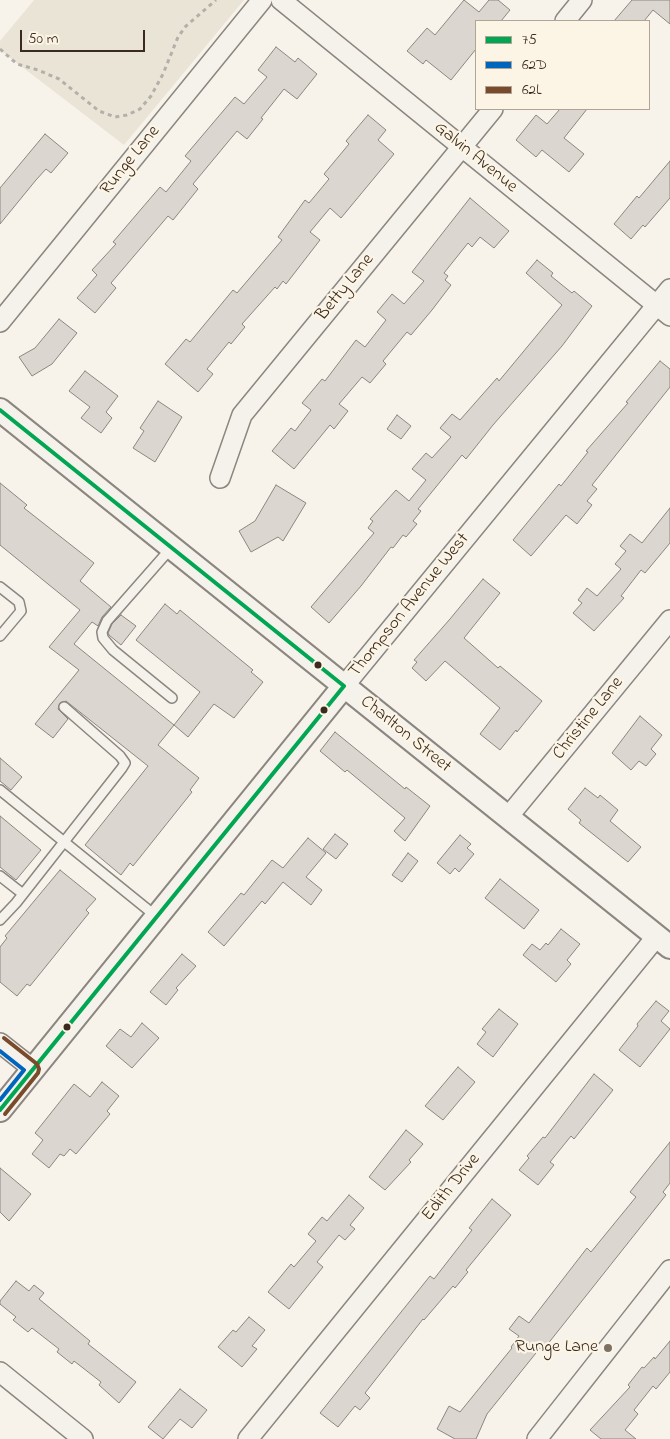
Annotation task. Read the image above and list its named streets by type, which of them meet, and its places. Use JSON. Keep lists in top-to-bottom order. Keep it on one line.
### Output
{"streets":{"street":["Galvin Avenue","Runge Lane","Betty Lane","Thompson Avenue West","Christine Lane","Charlton Street","Edith Drive"]},"crossings":[["Galvin Avenue","Betty Lane"],["Galvin Avenue","Thompson Avenue West"],["Thompson Avenue West","Charlton Street"],["Christine Lane","Charlton Street"],["Charlton Street","Edith Drive"]],"places":["Runge Lane"],"lines":["transit line 75","transit line 62L","transit line 62D"],"legend":["75","62D","62L"],"scale_bar":"50 m"}
